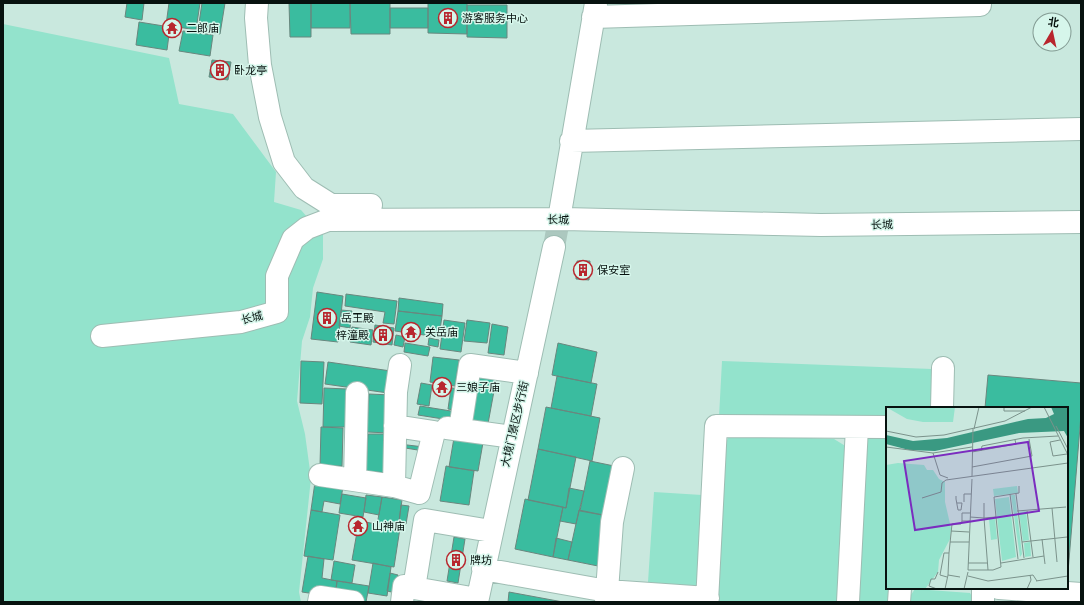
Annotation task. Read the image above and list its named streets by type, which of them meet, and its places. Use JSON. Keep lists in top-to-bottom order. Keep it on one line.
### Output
{"streets":{"street":["长城","大境门景区步行街"]},"places":{"building":["游客服务中心","卧龙亭","保安室","岳王殿","梓潼殿","牌坊"],"temple":["二郎庙","关岳庙","三娘子庙","山神庙"]},"north":"top"}
